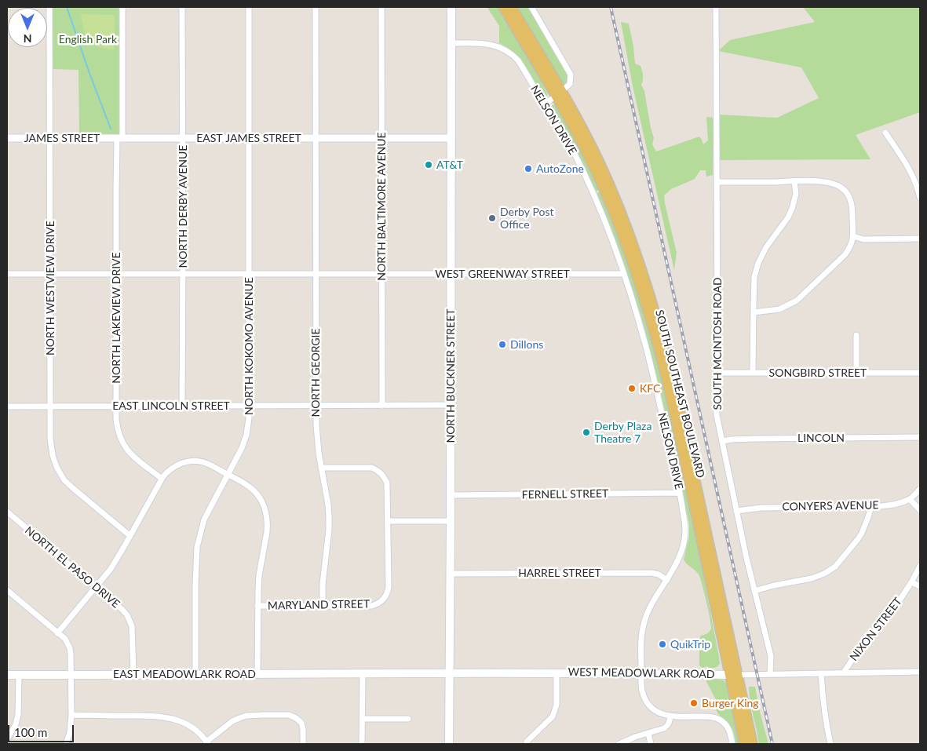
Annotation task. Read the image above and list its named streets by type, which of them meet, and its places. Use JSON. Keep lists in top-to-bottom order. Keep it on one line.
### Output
{"streets":{"main road":["NORTH BUCKNER STREET","SOUTH SOUTHEAST BOULEVARD","WEST MEADOWLARK ROAD","EAST MEADOWLARK ROAD"],"street":["NELSON DRIVE","JAMES STREET","EAST JAMES STREET","NORTH DERBY AVENUE","NORTH BALTIMORE AVENUE","WEST GREENWAY STREET","NORTH WESTVIEW DRIVE","NORTH LAKEVIEW DRIVE","SOUTH MCINTOSH ROAD","NORTH KOKOMO AVENUE","NORTH GEORGIE","SONGBIRD STREET","EAST LINCOLN STREET","LINCOLN","FERNELL STREET","CONYERS AVENUE","NORTH EL PASO DRIVE","HARREL STREET","MARYLAND STREET","NIXON STREET"]},"crossings":[["NELSON DRIVE","WEST GREENWAY STREET"],["NELSON DRIVE","NORTH BUCKNER STREET"],["NELSON DRIVE","FERNELL STREET"],["NELSON DRIVE","HARREL STREET"],["NELSON DRIVE","WEST MEADOWLARK ROAD"],["JAMES STREET","EAST JAMES STREET"],["JAMES STREET","NORTH WESTVIEW DRIVE"],["JAMES STREET","NORTH LAKEVIEW DRIVE"],["EAST JAMES STREET","NORTH DERBY AVENUE"],["EAST JAMES STREET","NORTH BALTIMORE AVENUE"],["EAST JAMES STREET","NORTH LAKEVIEW DRIVE"],["EAST JAMES STREET","NORTH KOKOMO AVENUE"],["EAST JAMES STREET","NORTH GEORGIE"],["EAST JAMES STREET","NORTH BUCKNER STREET"],["NORTH DERBY AVENUE","WEST GREENWAY STREET"],["NORTH DERBY AVENUE","EAST LINCOLN STREET"],["NORTH BALTIMORE AVENUE","WEST GREENWAY STREET"],["NORTH BALTIMORE AVENUE","EAST LINCOLN STREET"],["WEST GREENWAY STREET","NORTH WESTVIEW DRIVE"],["WEST GREENWAY STREET","NORTH LAKEVIEW DRIVE"],["WEST GREENWAY STREET","NORTH KOKOMO AVENUE"],["WEST GREENWAY STREET","NORTH GEORGIE"],["WEST GREENWAY STREET","NORTH BUCKNER STREET"],["NORTH WESTVIEW DRIVE","EAST LINCOLN STREET"],["NORTH LAKEVIEW DRIVE","EAST LINCOLN STREET"],["SOUTH MCINTOSH ROAD","SONGBIRD STREET"],["SOUTH MCINTOSH ROAD","LINCOLN"],["SOUTH MCINTOSH ROAD","CONYERS AVENUE"],["SOUTH MCINTOSH ROAD","WEST MEADOWLARK ROAD"],["NORTH KOKOMO AVENUE","EAST LINCOLN STREET"],["NORTH KOKOMO AVENUE","EAST MEADOWLARK ROAD"],["NORTH GEORGIE","EAST LINCOLN STREET"],["NORTH GEORGIE","MARYLAND STREET"],["NORTH BUCKNER STREET","EAST LINCOLN STREET"],["NORTH BUCKNER STREET","FERNELL STREET"],["NORTH BUCKNER STREET","HARREL STREET"],["NORTH BUCKNER STREET","WEST MEADOWLARK ROAD"],["SOUTH SOUTHEAST BOULEVARD","WEST MEADOWLARK ROAD"],["NORTH EL PASO DRIVE","EAST MEADOWLARK ROAD"],["NIXON STREET","WEST MEADOWLARK ROAD"],["WEST MEADOWLARK ROAD","EAST MEADOWLARK ROAD"]],"parks":["English Park"],"places":["AT&T","AutoZone","Derby Post Office","Dillons","KFC","Derby Plaza Theatre 7","QuikTrip","Burger King"],"scale_bar":"100 m","north":"bottom"}
